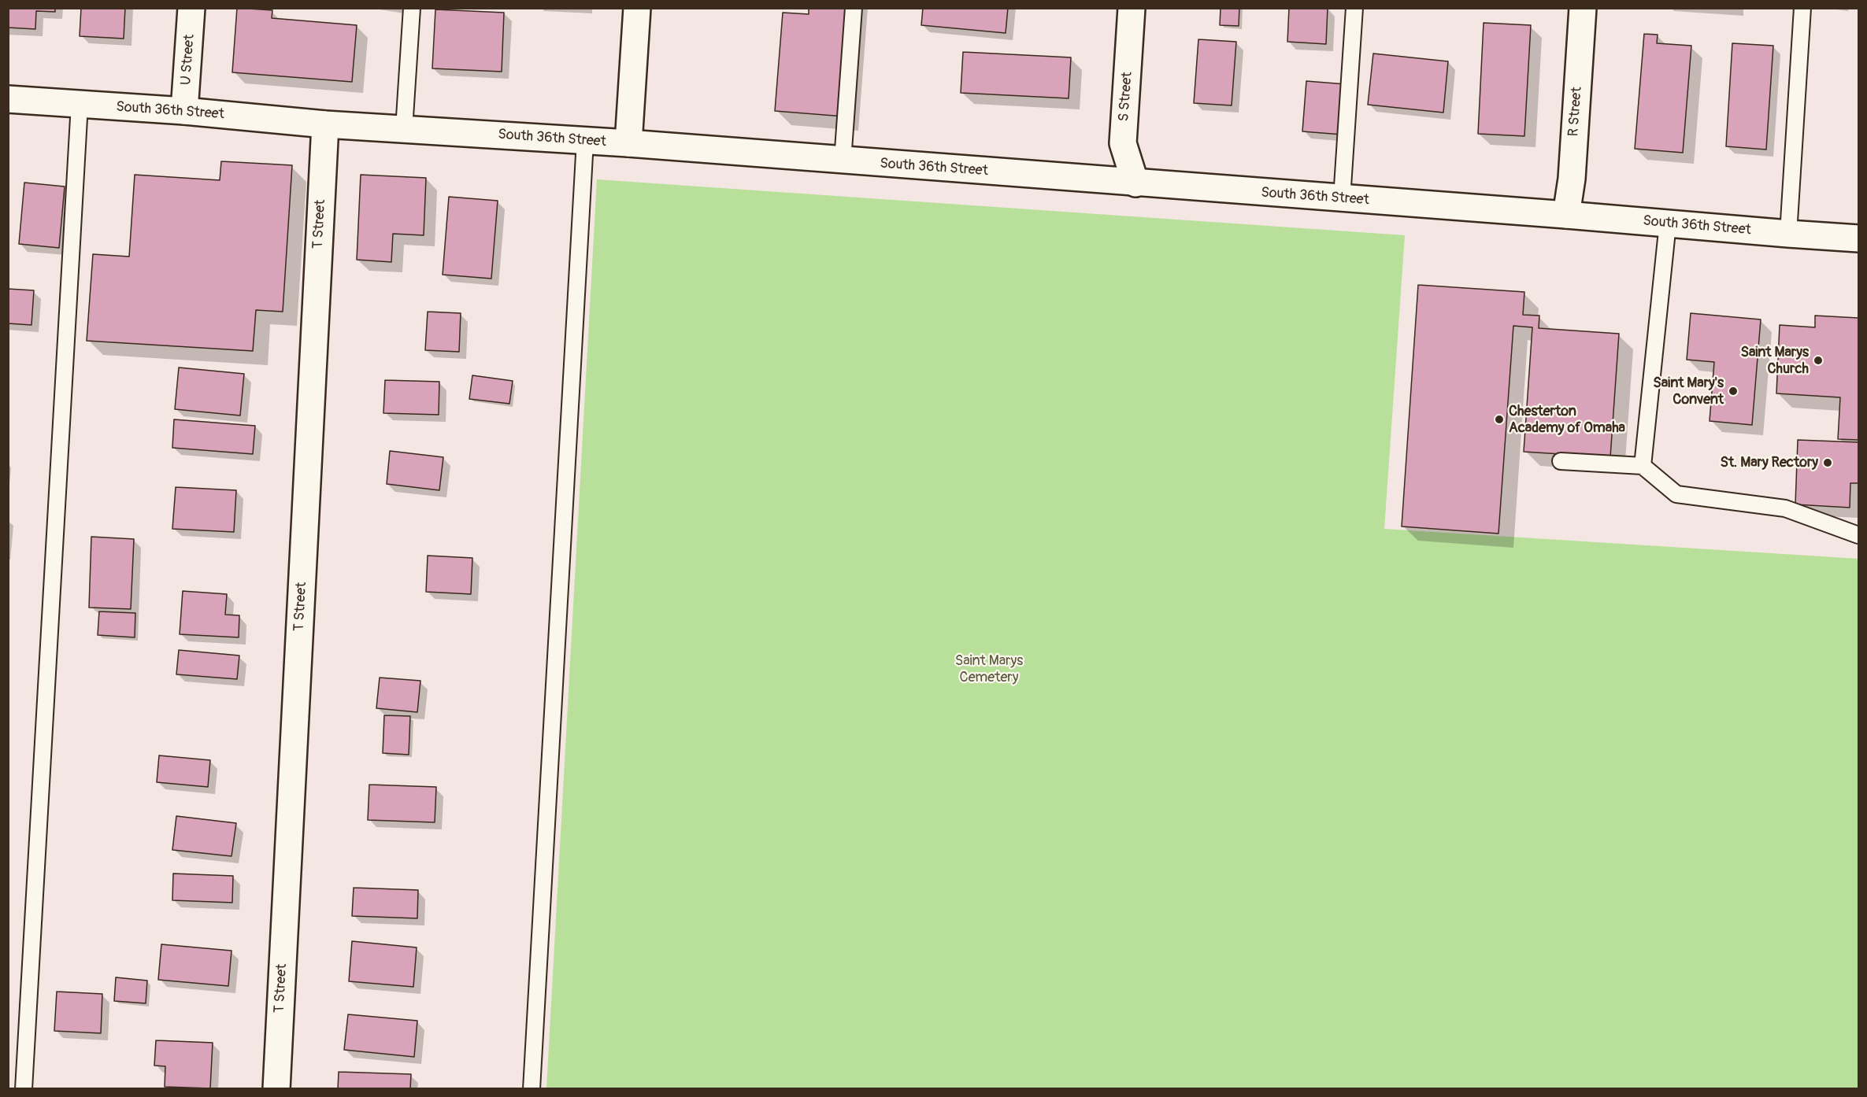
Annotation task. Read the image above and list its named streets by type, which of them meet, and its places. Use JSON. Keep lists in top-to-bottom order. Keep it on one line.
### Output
{"streets":{"main road":["U Street","S Street","South 36th Street","R Street","T Street"]},"crossings":[["U Street","South 36th Street"],["S Street","South 36th Street"],["South 36th Street","R Street"],["South 36th Street","T Street"]],"parks":["Saint Marys Cemetery"],"places":["Saint Marys Church","Saint Mary's Convent","Chesterton Academy of Omaha","St. Mary Rectory"]}
